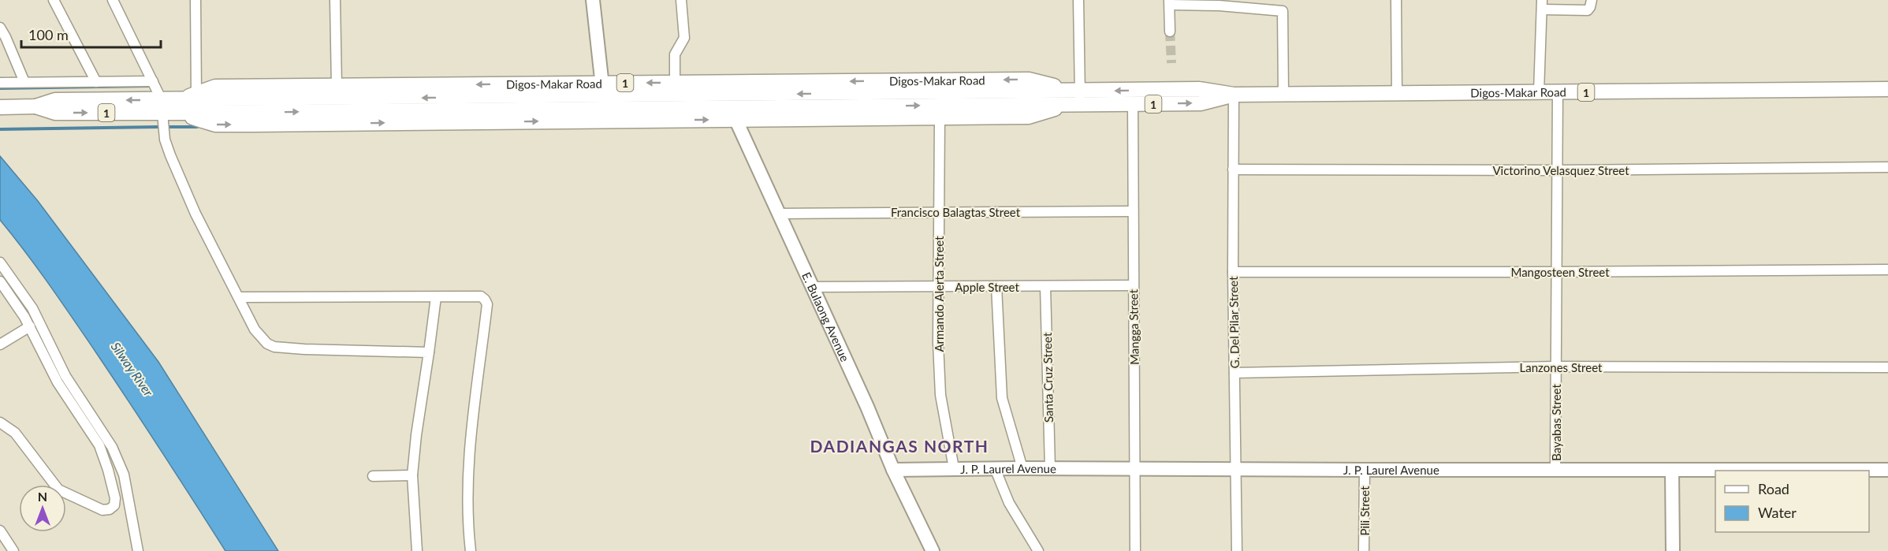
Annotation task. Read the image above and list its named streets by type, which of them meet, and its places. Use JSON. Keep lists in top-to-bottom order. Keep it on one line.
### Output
{"streets":{"main road":["Digos-Makar Road","1"],"street":["Victorino Velasquez Street","Francisco Balagtas Street","Mangosteen Street","Apple Street","Armando Alerta Street","E. Bulaong Avenue","G. Del Pilar Street","Mangga Street","Lanzones Street","Santa Cruz Street","Bayabas Street","J. P. Laurel Avenue","Pili Street"]},"crossings":[["Digos-Makar Road","Armando Alerta Street"],["Digos-Makar Road","E. Bulaong Avenue"],["Digos-Makar Road","G. Del Pilar Street"],["Digos-Makar Road","Mangga Street"],["Digos-Makar Road","Bayabas Street"],["Victorino Velasquez Street","G. Del Pilar Street"],["Victorino Velasquez Street","Bayabas Street"],["Francisco Balagtas Street","Armando Alerta Street"],["Francisco Balagtas Street","E. Bulaong Avenue"],["Francisco Balagtas Street","Mangga Street"],["Mangosteen Street","G. Del Pilar Street"],["Mangosteen Street","Bayabas Street"],["Apple Street","Armando Alerta Street"],["Apple Street","E. Bulaong Avenue"],["Apple Street","Mangga Street"],["Apple Street","Santa Cruz Street"],["Armando Alerta Street","J. P. Laurel Avenue"],["E. Bulaong Avenue","J. P. Laurel Avenue"],["G. Del Pilar Street","Lanzones Street"],["G. Del Pilar Street","J. P. Laurel Avenue"],["Mangga Street","J. P. Laurel Avenue"],["Lanzones Street","Bayabas Street"],["Santa Cruz Street","J. P. Laurel Avenue"],["Bayabas Street","J. P. Laurel Avenue"],["J. P. Laurel Avenue","Pili Street"]],"districts":["DADIANGAS NORTH"],"water":["Silway River"],"legend":["Road","Water"],"scale_bar":"100 m","north":"top"}
